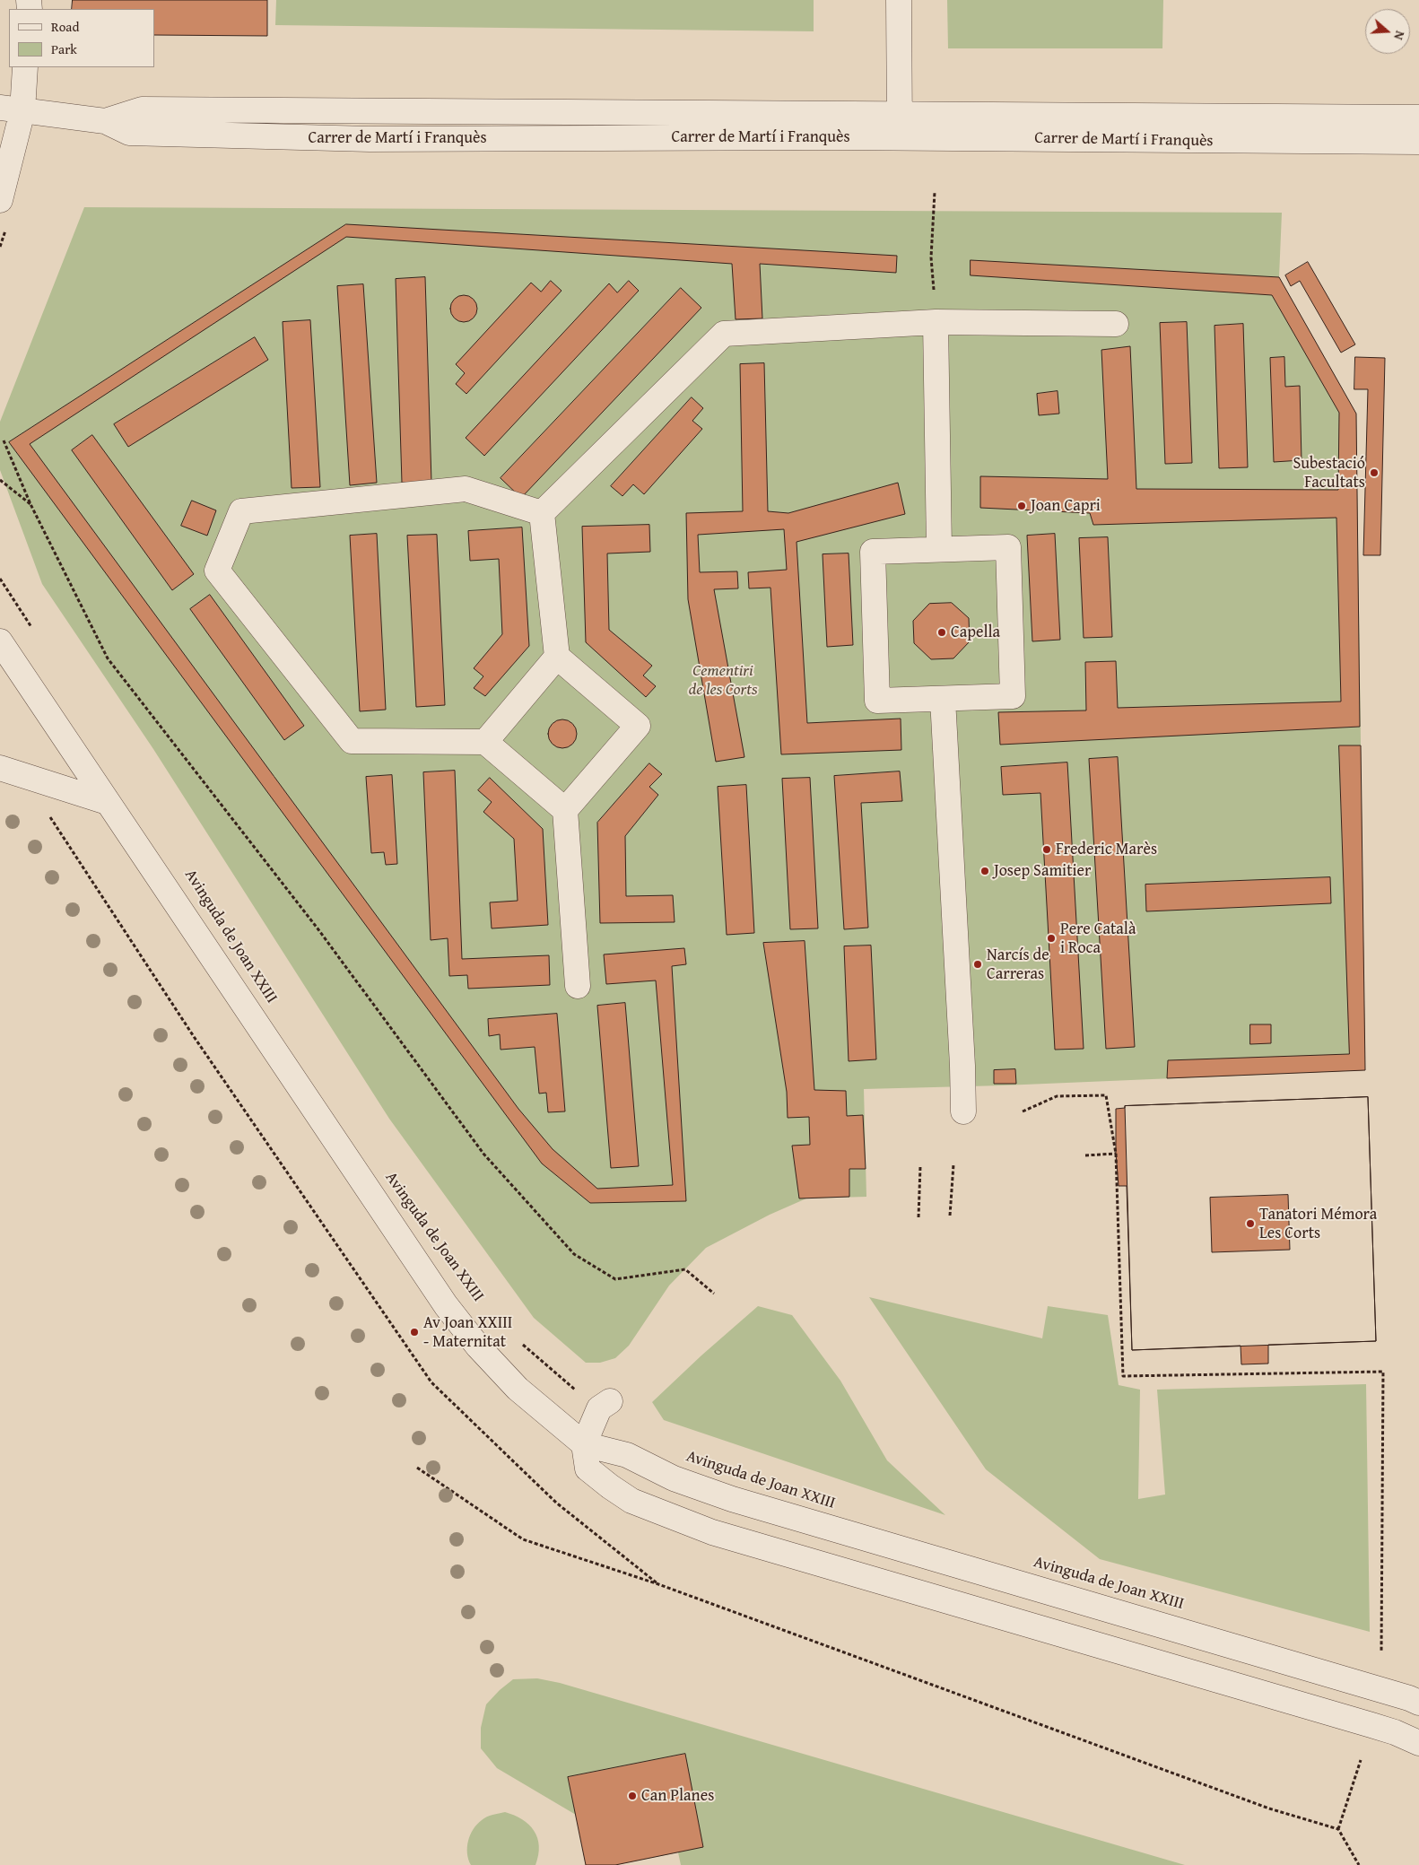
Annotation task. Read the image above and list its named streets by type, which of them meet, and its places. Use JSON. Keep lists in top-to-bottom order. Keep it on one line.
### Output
{"streets":{"street":["Carrer de Martí i Franquès","Avinguda de Joan XXIII"]},"parks":["Cementiri de les Corts"],"places":["Subestació Facultats","Joan Capri","Capella","Frederic Marès","Josep Samitier","Pere Català i Roca","Narcís de Carreras","Tanatori Mémora Les Corts","Av Joan XXIII - Maternitat","Can Planes"],"legend":["Road","Park"],"north":"right"}
